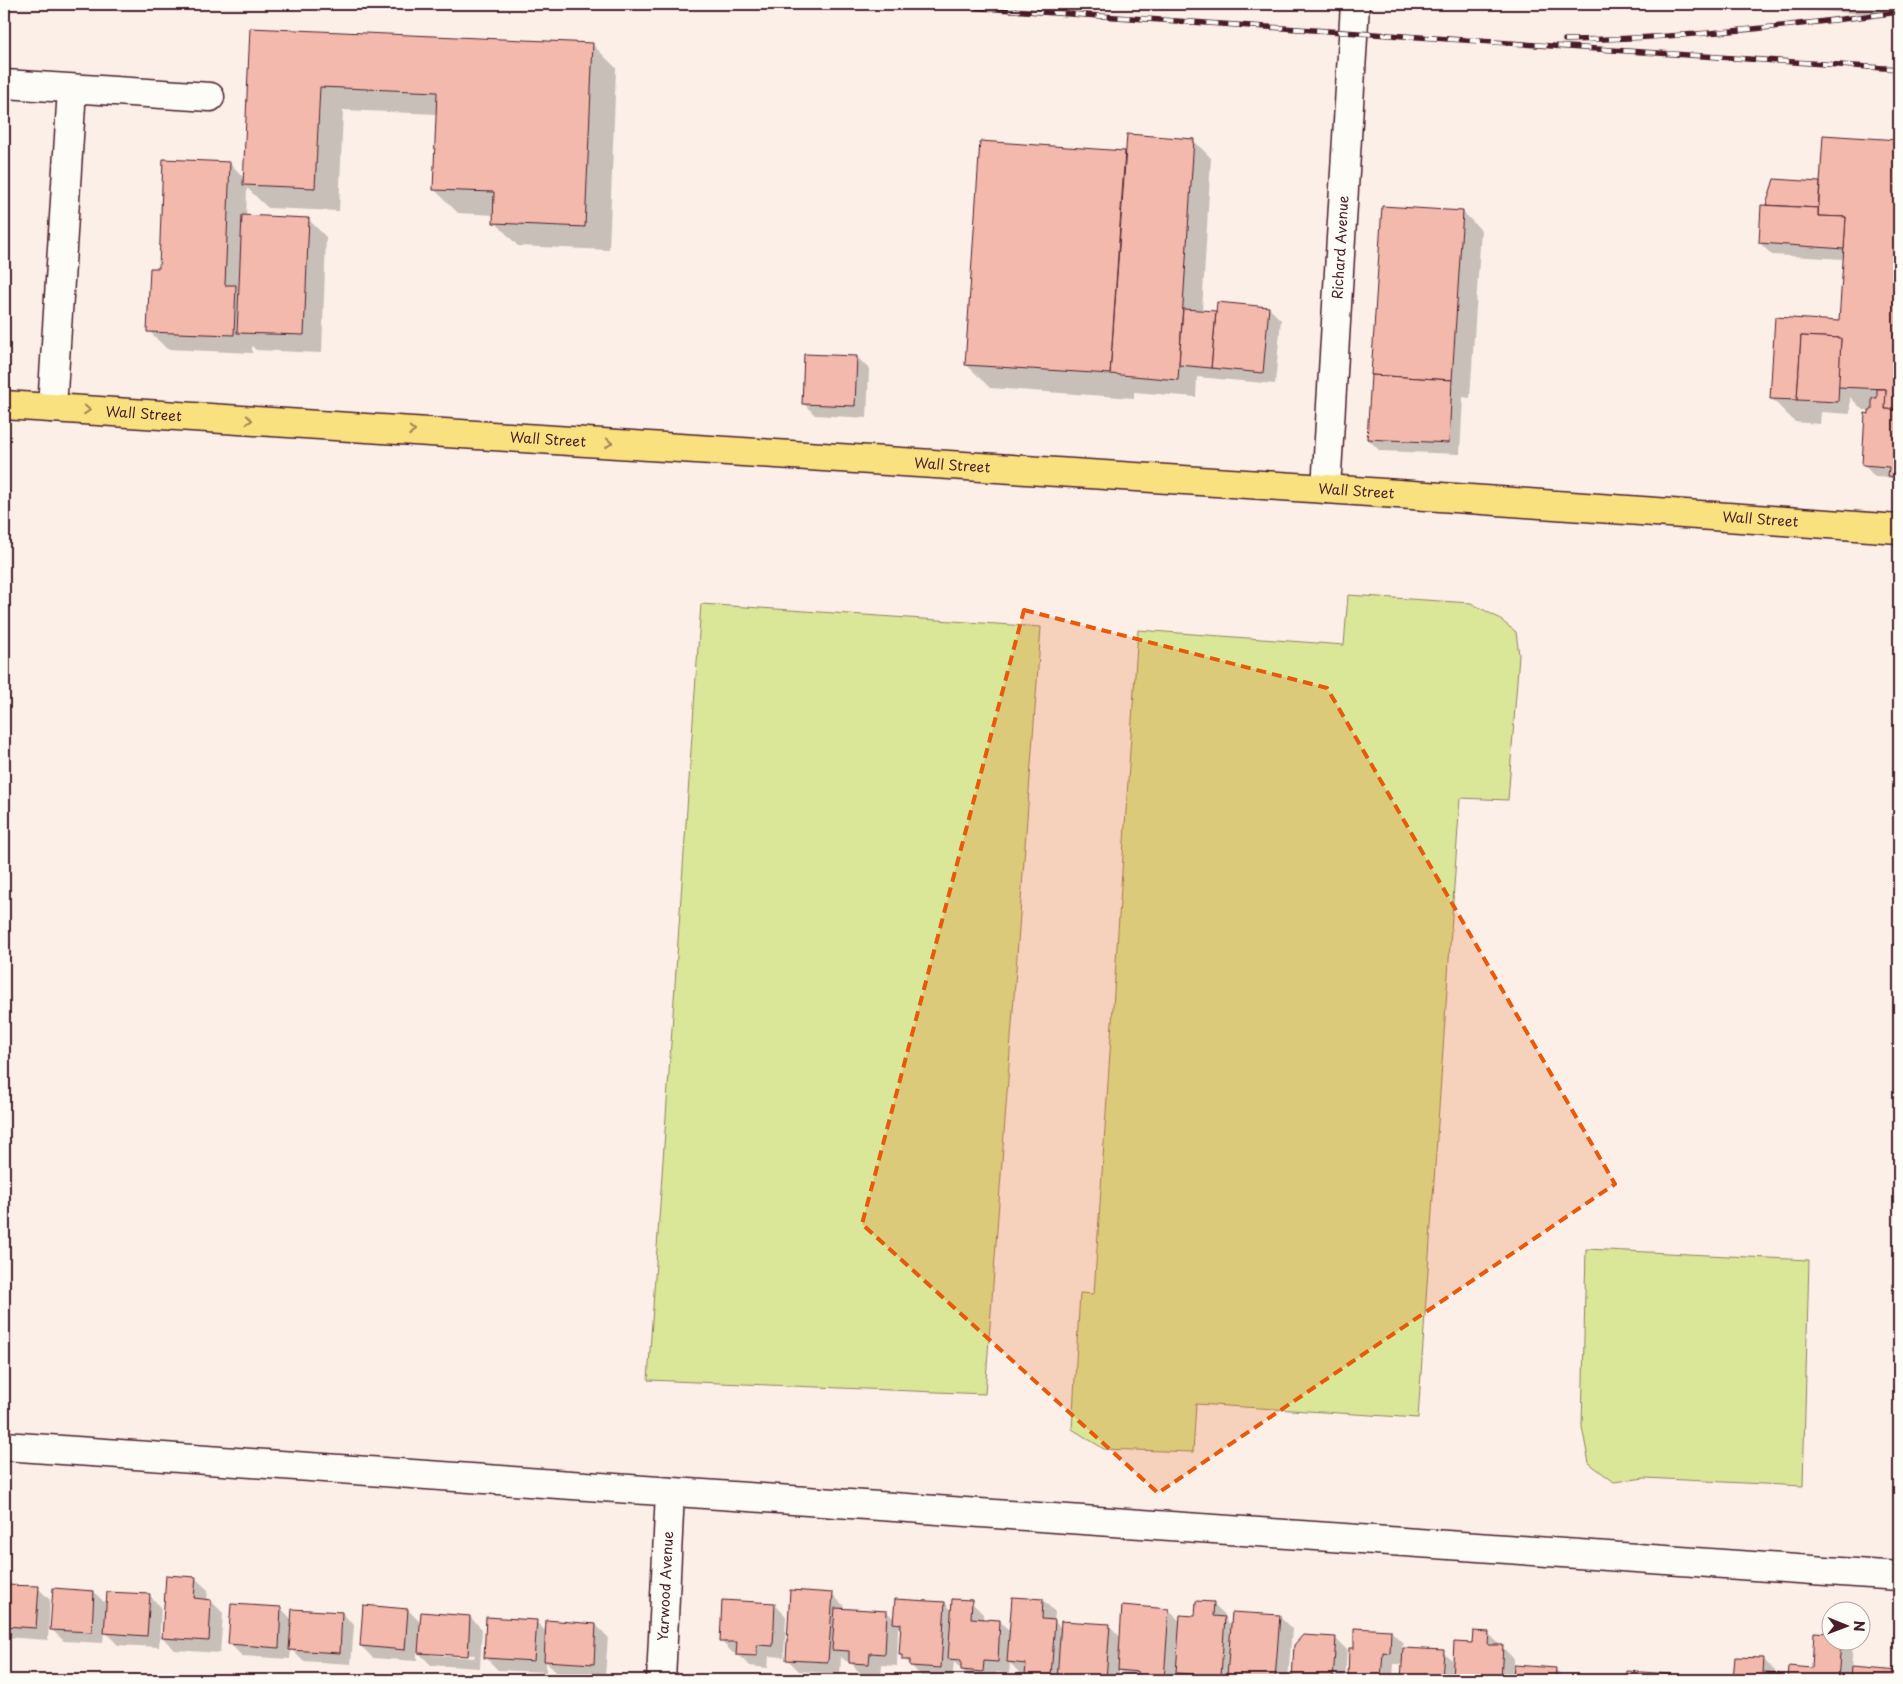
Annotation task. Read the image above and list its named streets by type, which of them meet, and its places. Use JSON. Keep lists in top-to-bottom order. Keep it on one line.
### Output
{"streets":{"main road":["Wall Street"],"street":["Richard Avenue","Yarwood Avenue"]},"crossings":[["Richard Avenue","Wall Street"]],"one_way":["Wall Street"],"north":"right"}
